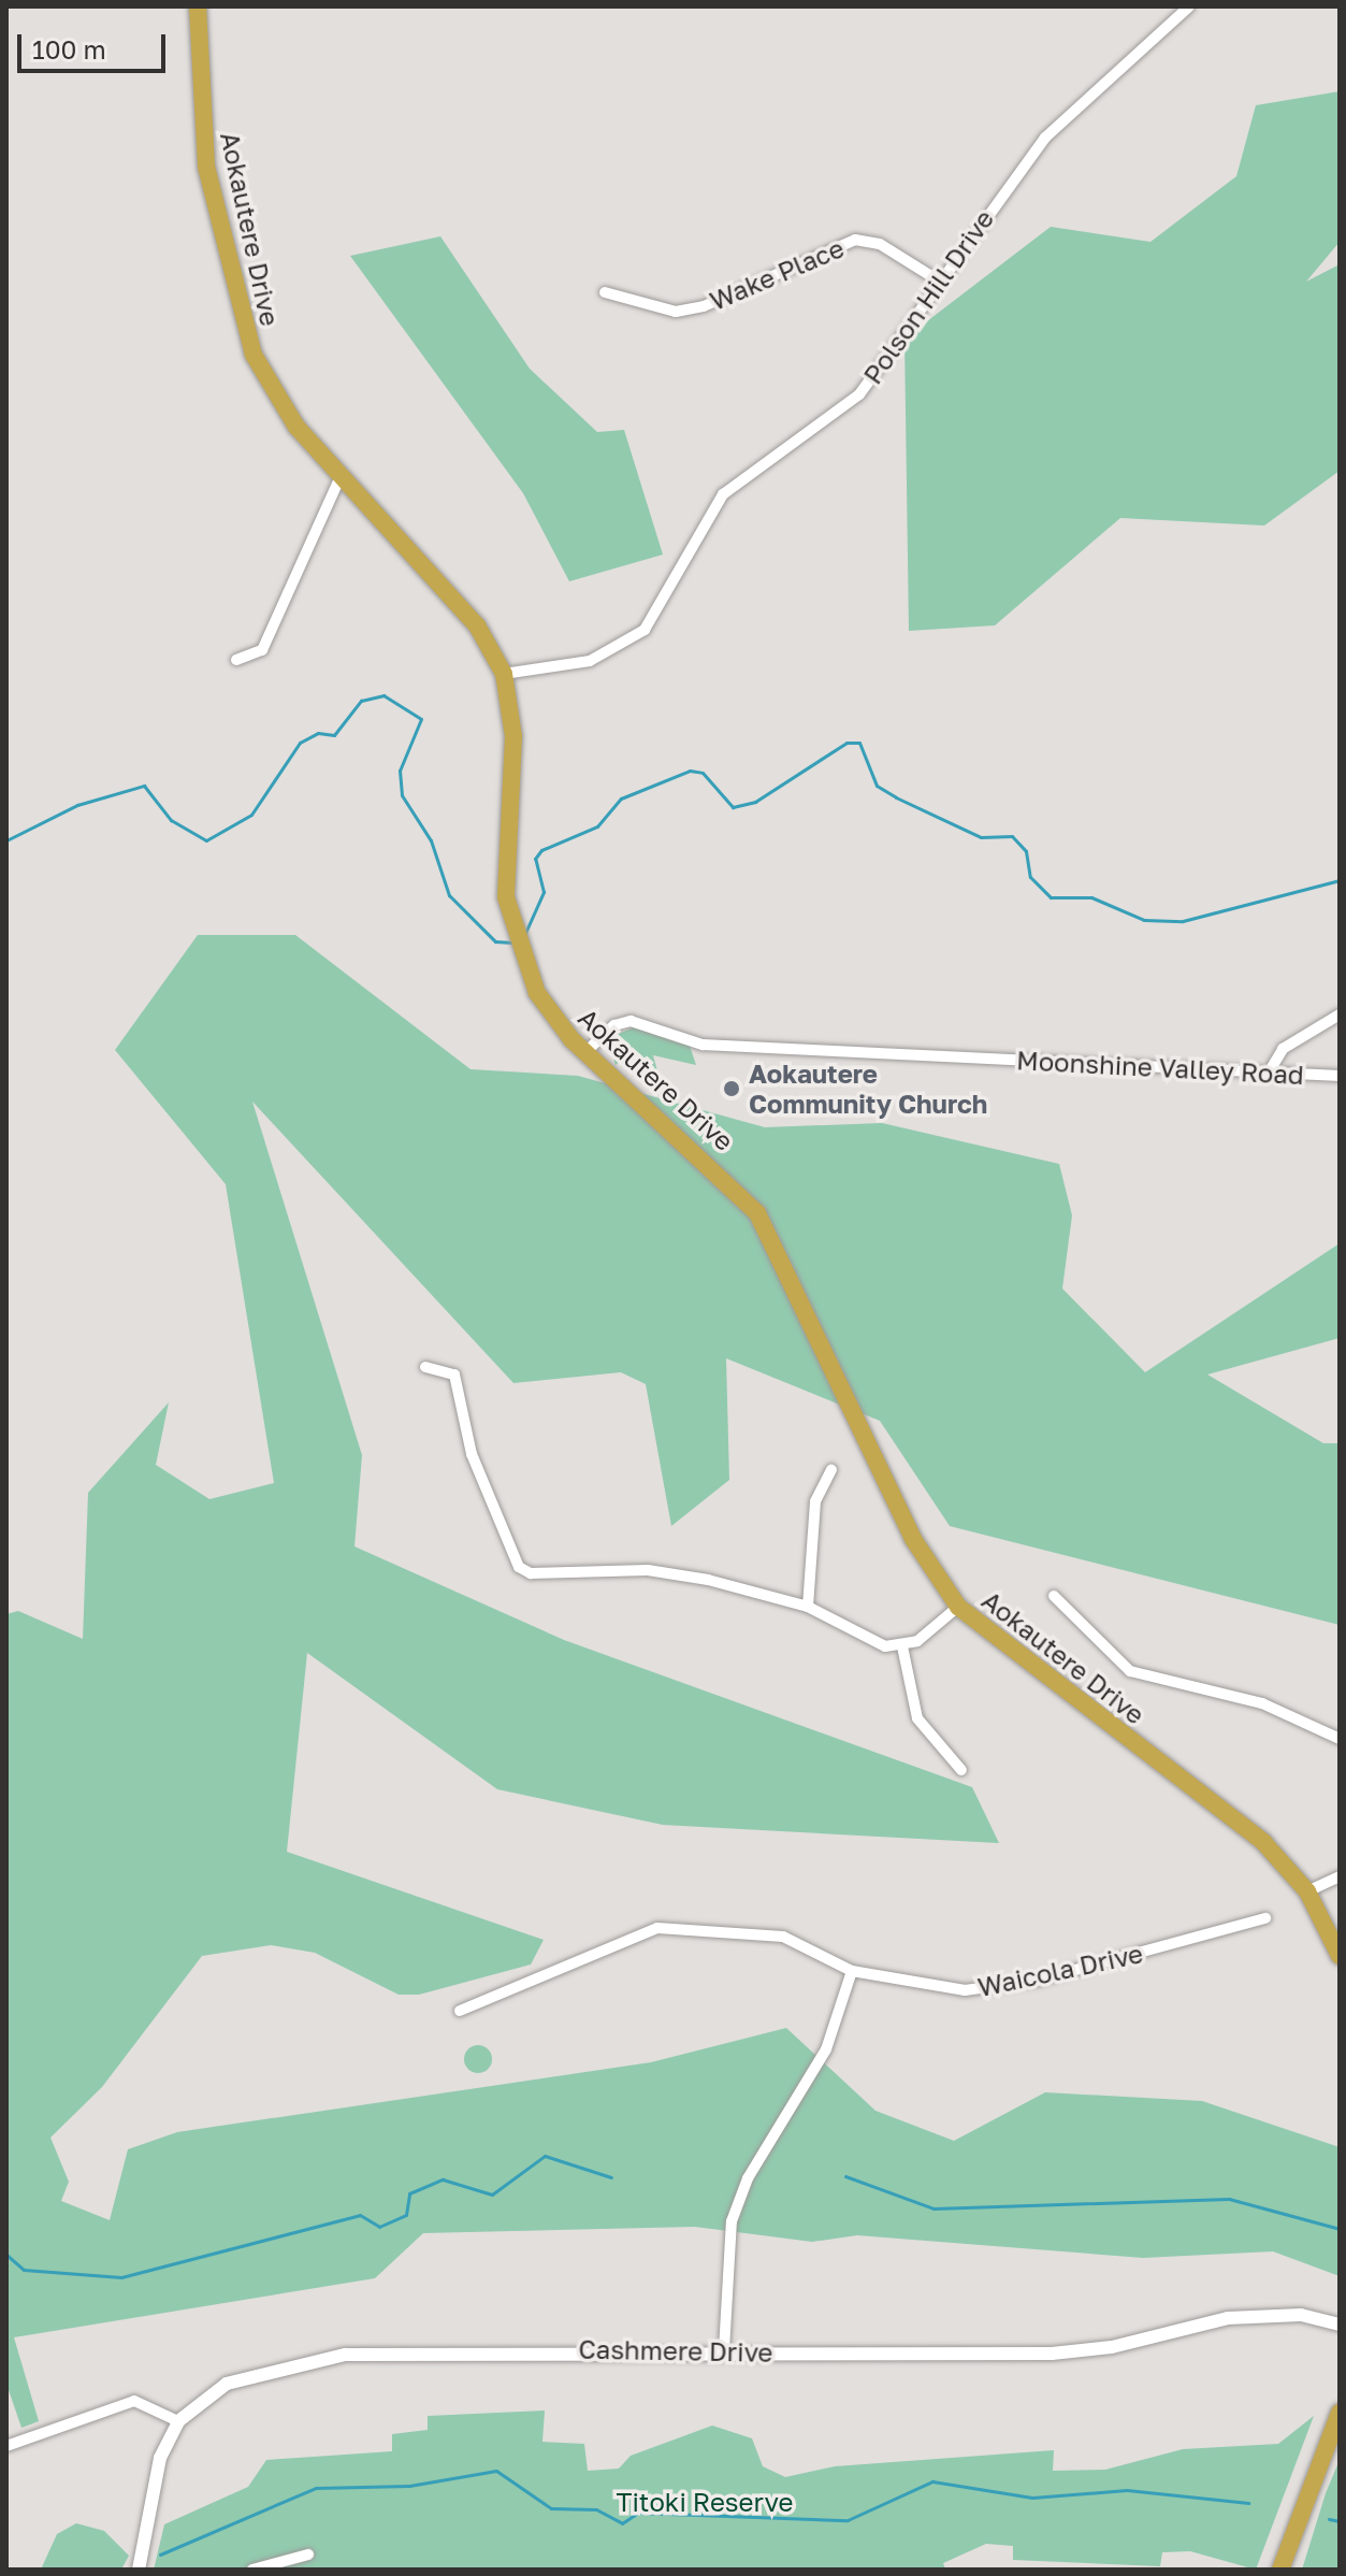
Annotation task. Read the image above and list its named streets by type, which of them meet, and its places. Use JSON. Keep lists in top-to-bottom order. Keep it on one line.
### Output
{"streets":{"highway":["Aokautere Drive"],"street":["Wake Place","Polson Hill Drive","Moonshine Valley Road","Waicola Drive","Cashmere Drive"]},"crossings":[["Aokautere Drive","Polson Hill Drive"],["Aokautere Drive","Moonshine Valley Road"],["Wake Place","Polson Hill Drive"]],"parks":["Titoki Reserve"],"places":["Aokautere Community Church"],"scale_bar":"100 m"}
